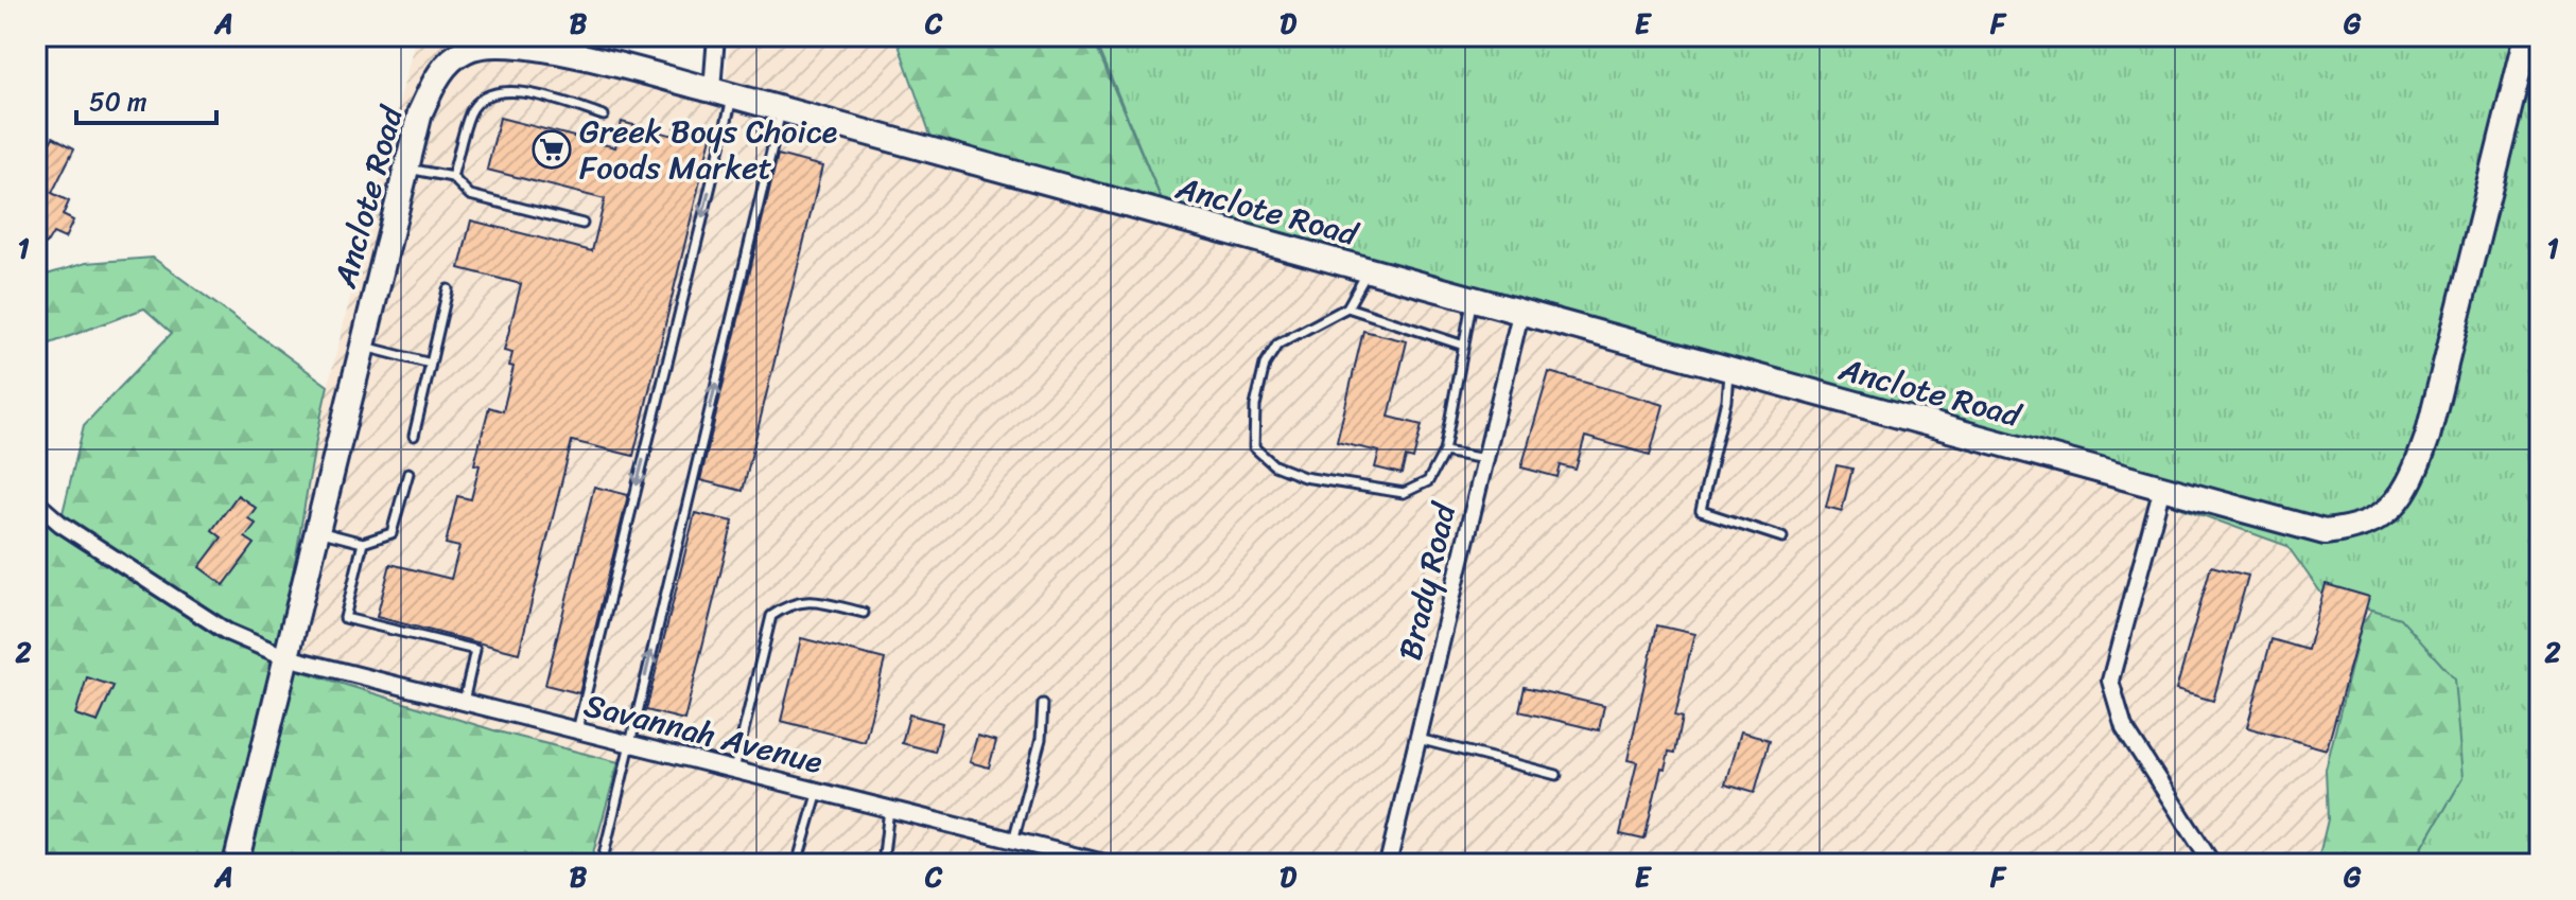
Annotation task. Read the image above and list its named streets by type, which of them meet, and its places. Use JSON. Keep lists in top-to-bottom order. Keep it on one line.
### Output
{"streets":{"street":["Anclote Road","Brady Road","Savannah Avenue"]},"crossings":[["Anclote Road","Brady Road"],["Anclote Road","Savannah Avenue"]],"places":{"supermarket":["Greek Boys Choice Foods Market"]},"scale_bar":"50 m","grid":{"columns":["A","B","C","D","E","F","G"],"rows":["1","2"]}}
